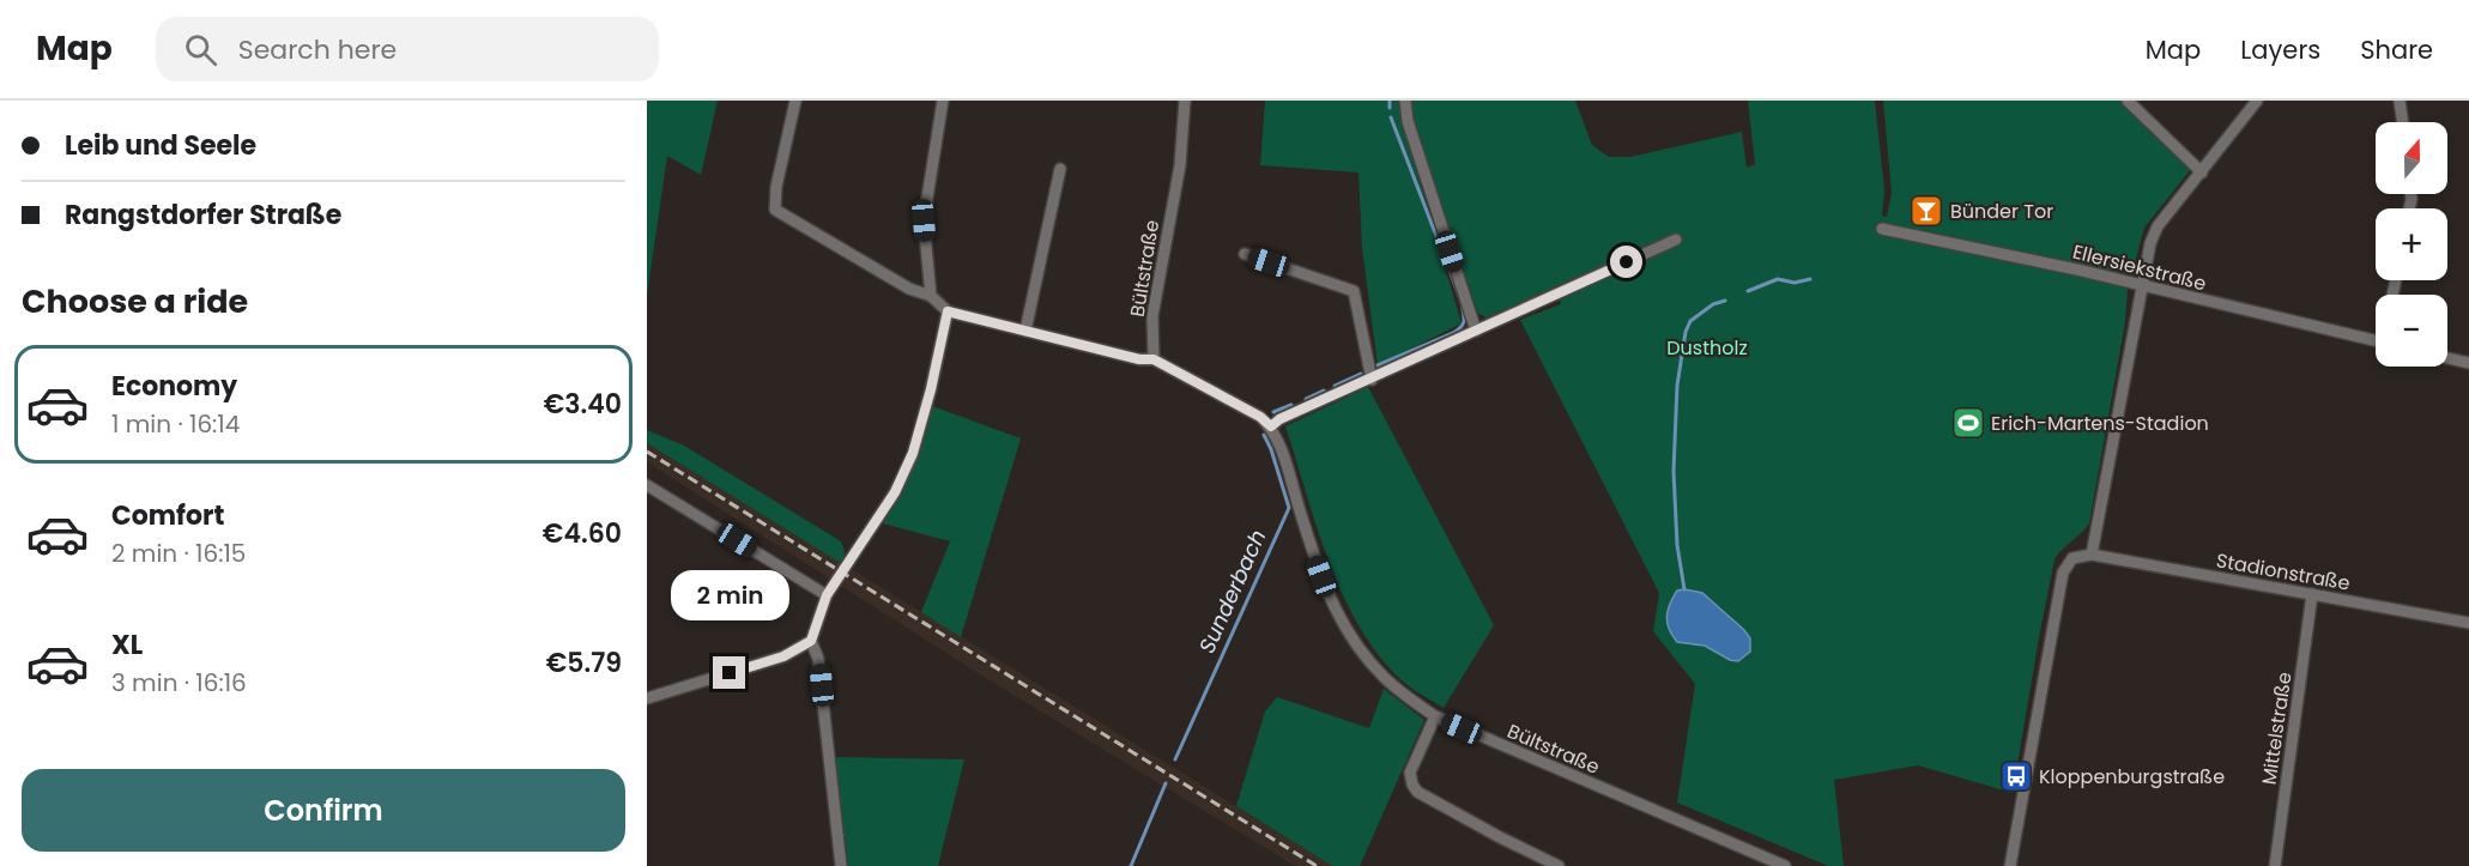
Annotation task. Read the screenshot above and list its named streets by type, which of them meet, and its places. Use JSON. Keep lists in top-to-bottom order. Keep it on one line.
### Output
{"streets":{"street":["Ellersiekstraße","Bültstraße","Stadionstraße","Mittelstraße"]},"crossings":[["Stadionstraße","Mittelstraße"]],"water":["Sunderbach"],"parks":["Dustholz"],"places":{"bar":["Bünder Tor"],"sports":["Erich-Martens-Stadion"],"bus stop":["Kloppenburgstraße"]},"north":"top","page":{"header":"Map","search":"Search here","nav":["Map","Layers","Share"],"banner":["Leib und Seele","Rangstdorfer Straße"],"map_buttons":["+","−"],"heading":"Choose a ride","list":[{"name":"Economy","note":"1 min · 16:14","value":"€3.40"},{"name":"Comfort","note":"2 min · 16:15","value":"€4.60"},{"name":"XL","note":"3 min · 16:16","value":"€5.79"}],"bubble":"2 min","buttons":"Confirm"}}
